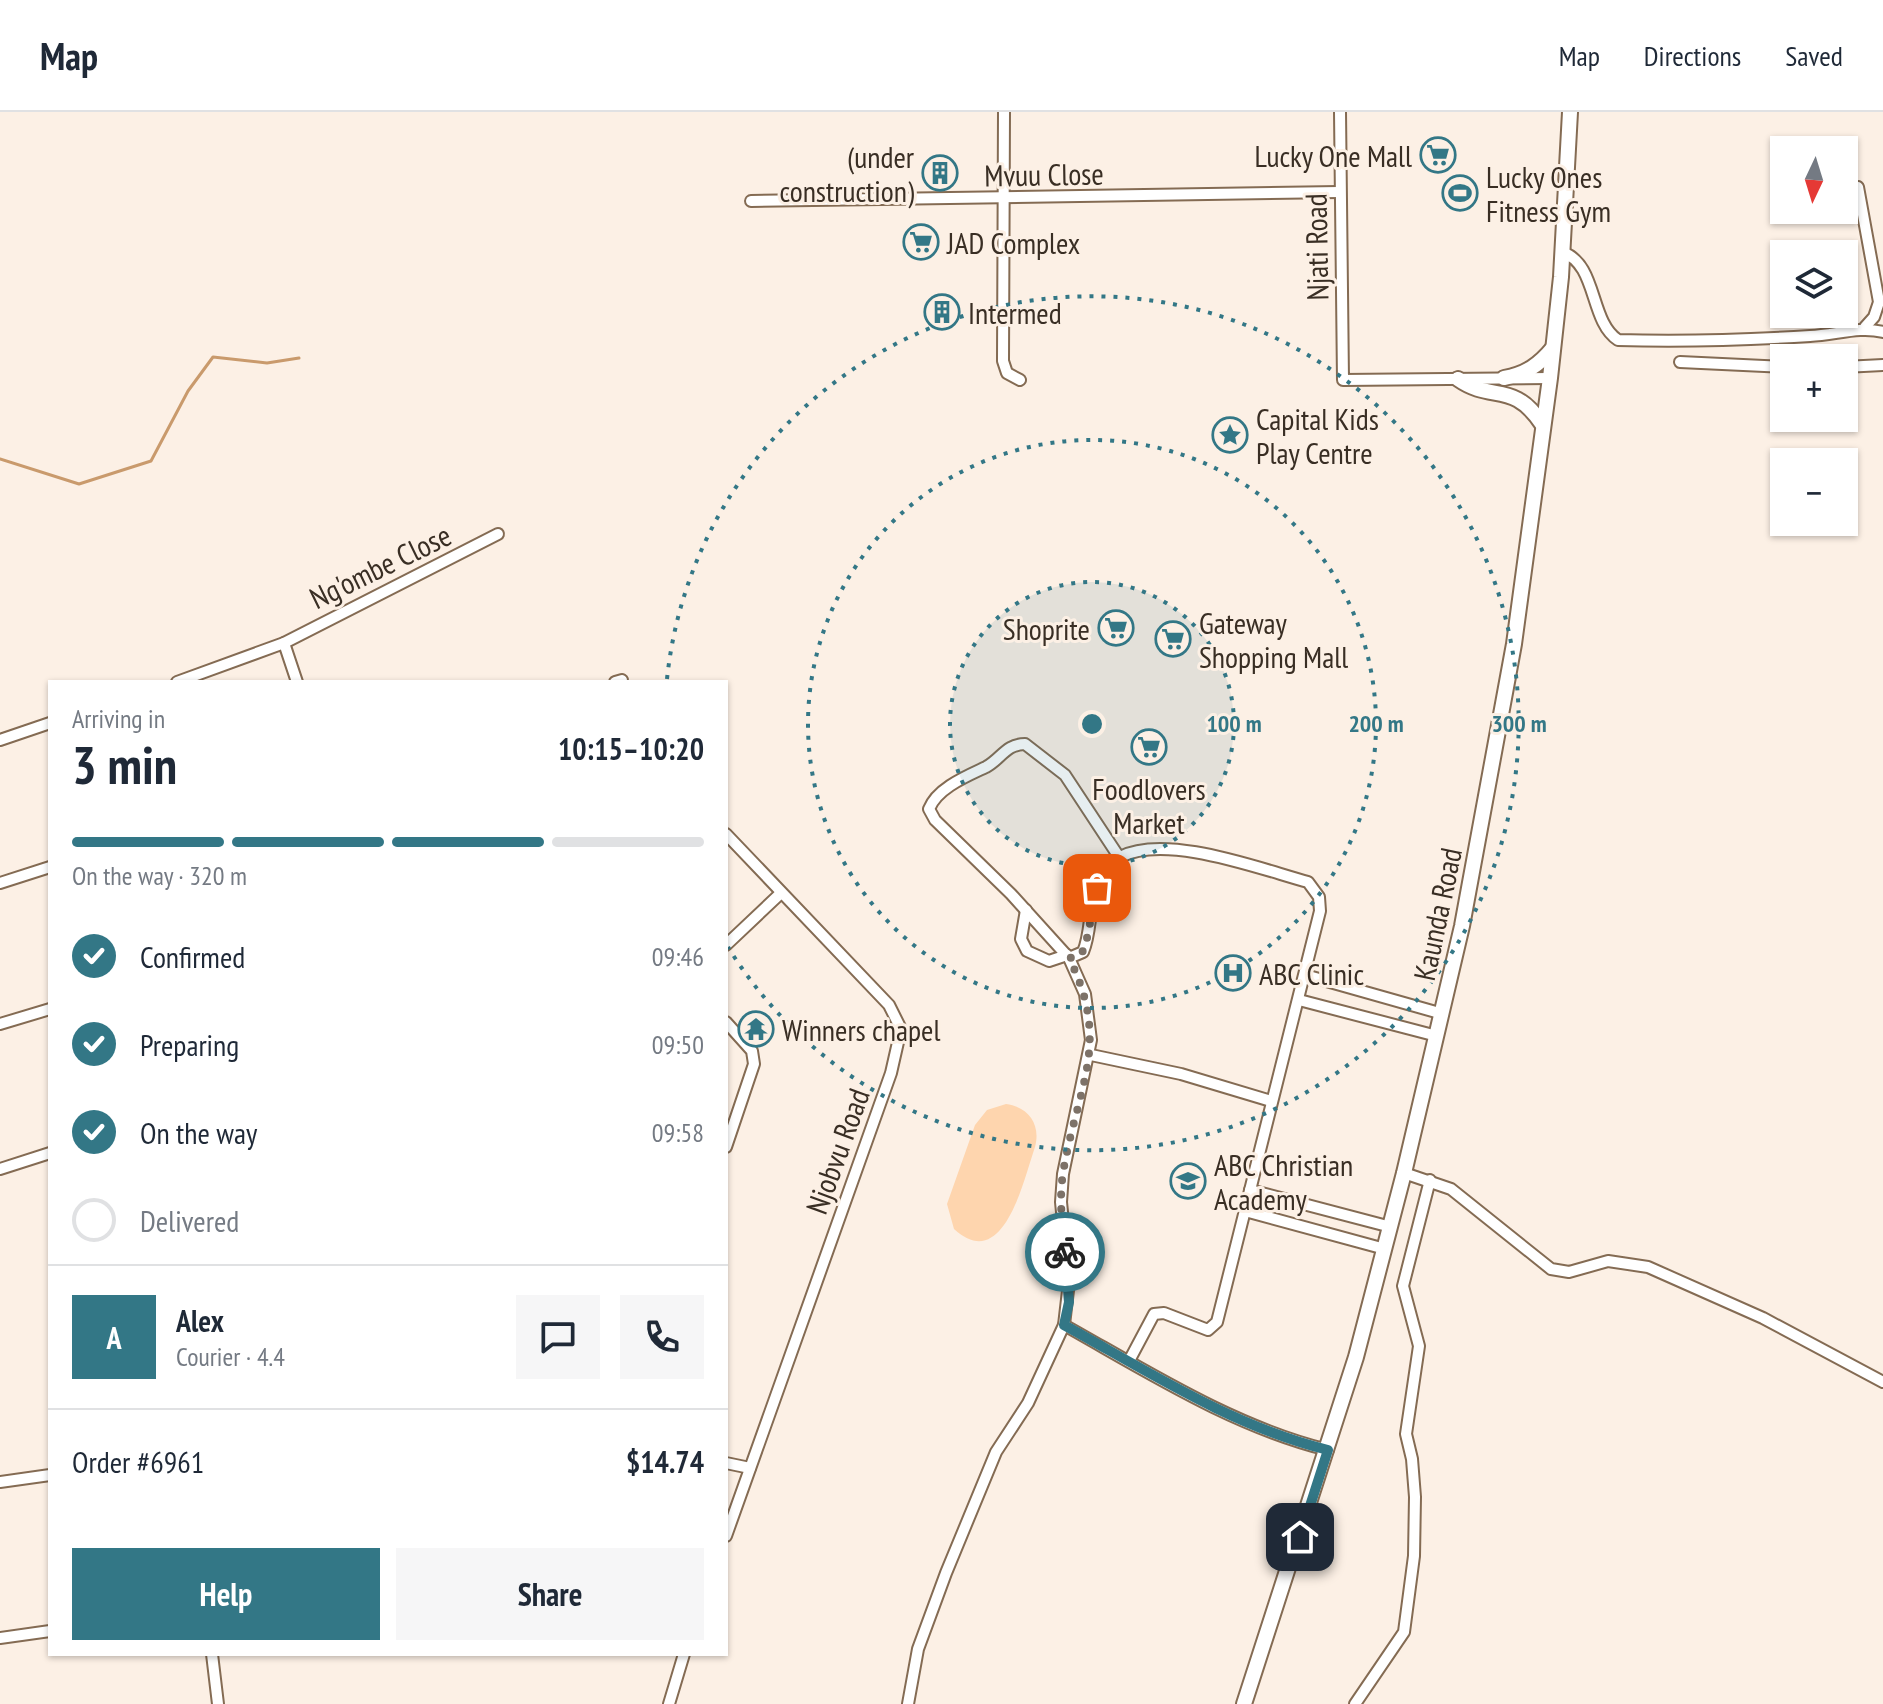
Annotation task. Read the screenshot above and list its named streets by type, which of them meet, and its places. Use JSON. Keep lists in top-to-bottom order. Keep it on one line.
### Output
{"streets":{"main road":["Kaunda Road"],"street":["Mvuu Close","Njati Road","Ng'ombe Close","Njobvu Road"]},"crossings":[["Mvuu Close","Njati Road"]],"places":{"supermarket":["Lucky One Mall","JAD Complex","Shoprite","Gateway Shopping Mall","Foodlovers Market"],"building":["(under construction)","Intermed"],"sports":["Lucky Ones Fitness Gym"],"place":["Capital Kids Play Centre"],"hospital":["ABC Clinic"],"temple":["Winners chapel"],"school or university":["ABC Christian Academy"]},"north":"bottom","page":{"header":"Map","nav":["Map","Directions","Saved"],"map_buttons":["+","−"],"heading":["3 min","Arriving in","10:15–10:20"],"panel":["Alex","Courier · 4.4","Order #6961","$14.74"],"bar":"On the way · 320 m","list":[["Confirmed","09:46"],["Preparing","09:50"],["On the way","09:58"],"Delivered"],"round":"A","buttons":["Help","Share"]},"rings":["100 m","200 m","300 m"]}
